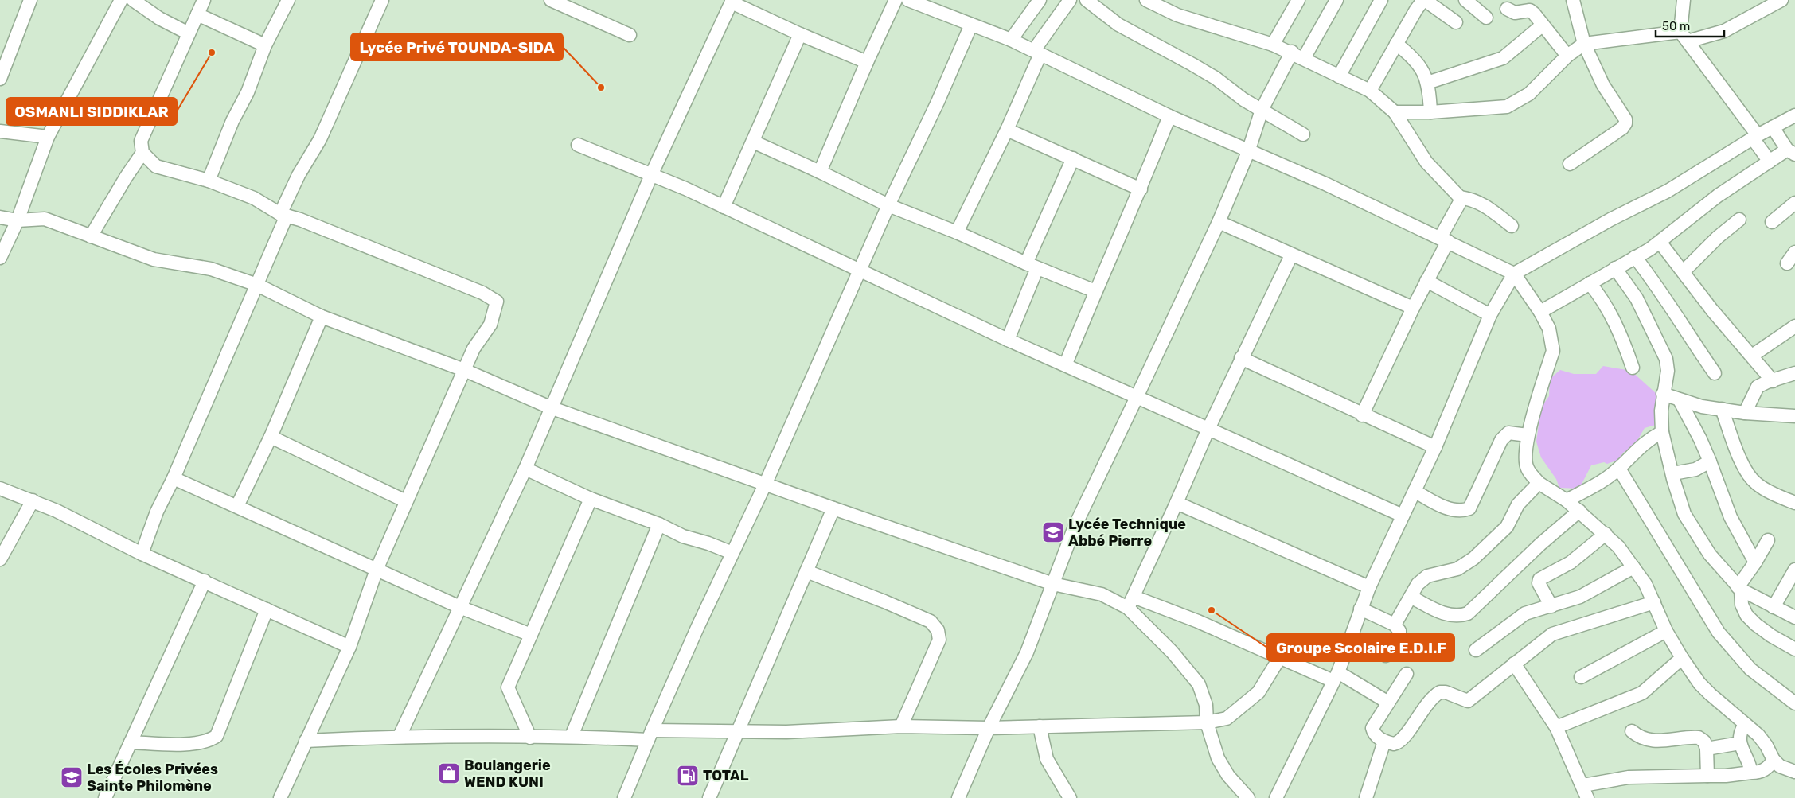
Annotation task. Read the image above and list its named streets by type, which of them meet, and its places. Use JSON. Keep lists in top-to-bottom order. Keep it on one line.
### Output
{"places":{"other":["OSMANLI SIDDIKLAR","Lycée Privé TOUNDA-SIDA","Groupe Scolaire E.D.I.F"],"school or university":["Lycée Technique Abbé Pierre","Les Écoles Privées Sainte Philomène"],"shop":["Boulangerie WEND KUNI"],"fuel station":["TOTAL"]},"scale_bar":"50 m"}
